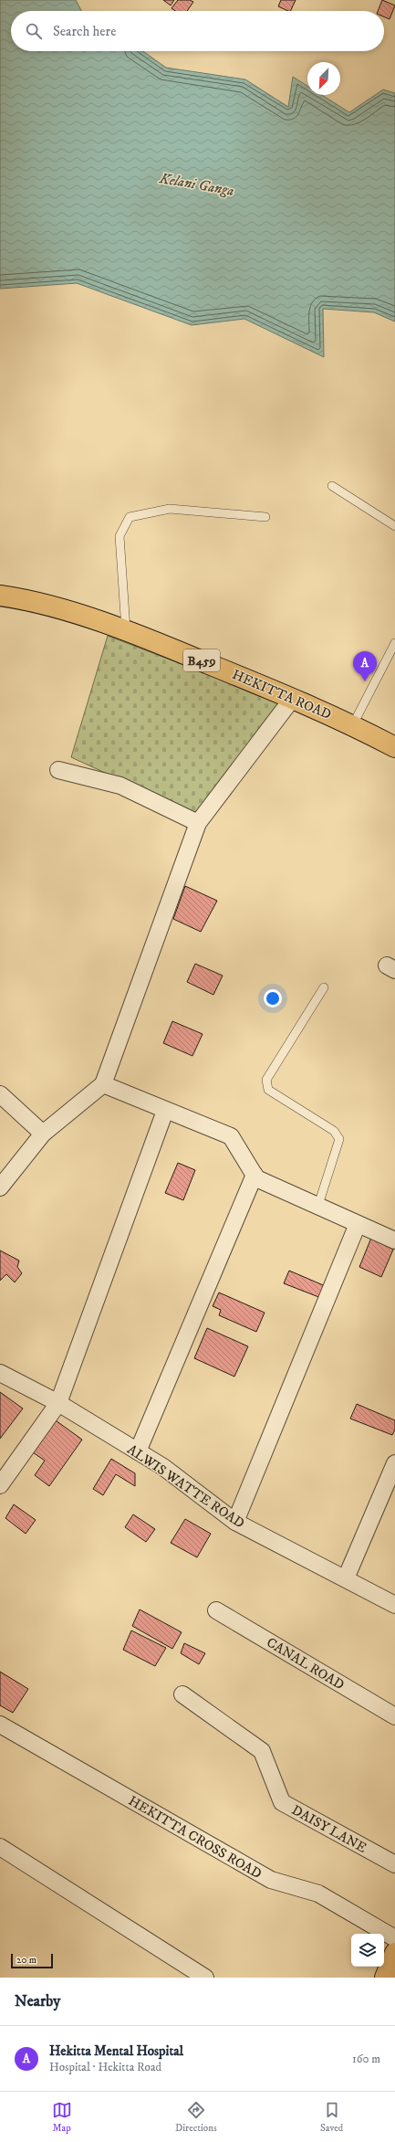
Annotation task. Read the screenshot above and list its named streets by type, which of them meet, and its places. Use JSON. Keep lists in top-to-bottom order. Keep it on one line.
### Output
{"streets":{"main road":["B459","HEKITTA ROAD"],"street":["ALWIS WATTE ROAD","CANAL ROAD","DAISY LANE","HEKITTA CROSS ROAD"]},"water":["Kelani Ganga"],"scale_bar":"20 m","north":"bottom left","page":{"search":"Search here","pins":"A","scale":"20 m","heading":"Nearby","list":[{"mark":"A","name":"Hekitta Mental Hospital","note":"Hospital · Hekitta Road","value":"160 m"}],"nav":["Map","Directions","Saved"]}}
